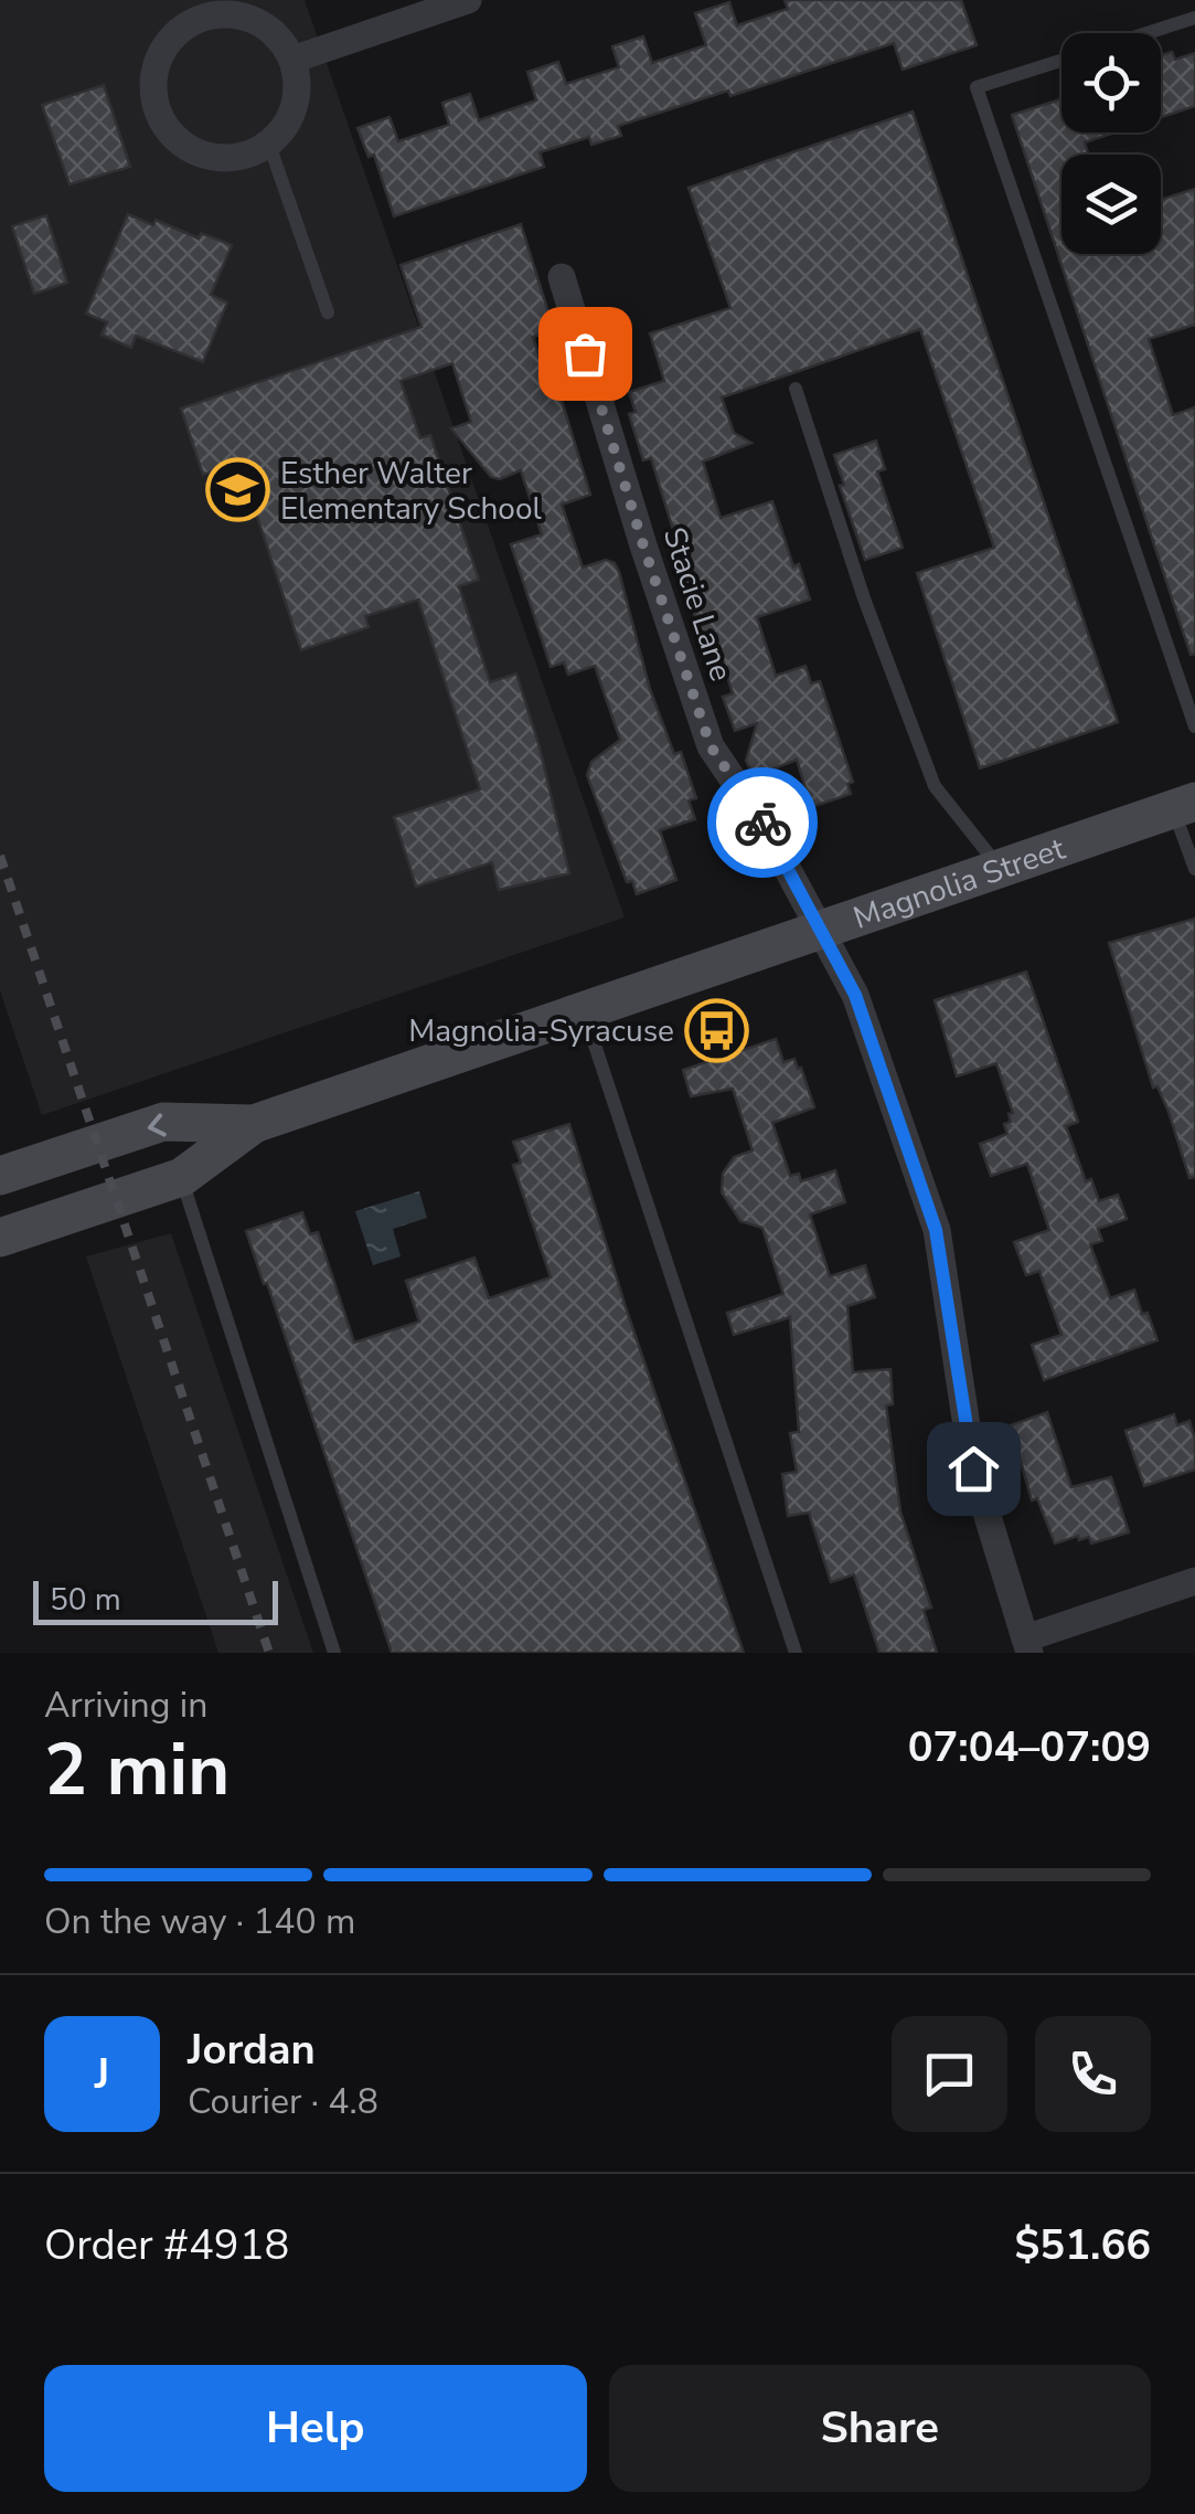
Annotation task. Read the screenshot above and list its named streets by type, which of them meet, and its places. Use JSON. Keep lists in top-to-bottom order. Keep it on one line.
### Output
{"streets":{"main road":["Magnolia Street"],"street":["Stacie Lane"]},"crossings":[["Stacie Lane","Magnolia Street"]],"places":{"school or university":["Esther Walter Elementary School"],"bus stop":["Magnolia-Syracuse"]},"scale_bar":"50 m","page":{"scale":"50 m","heading":["2 min","Arriving in","07:04–07:09"],"panel":["Jordan","Courier · 4.8","Order #4918","$51.66"],"bar":"On the way · 140 m","round":"J","buttons":["Help","Share"]}}
